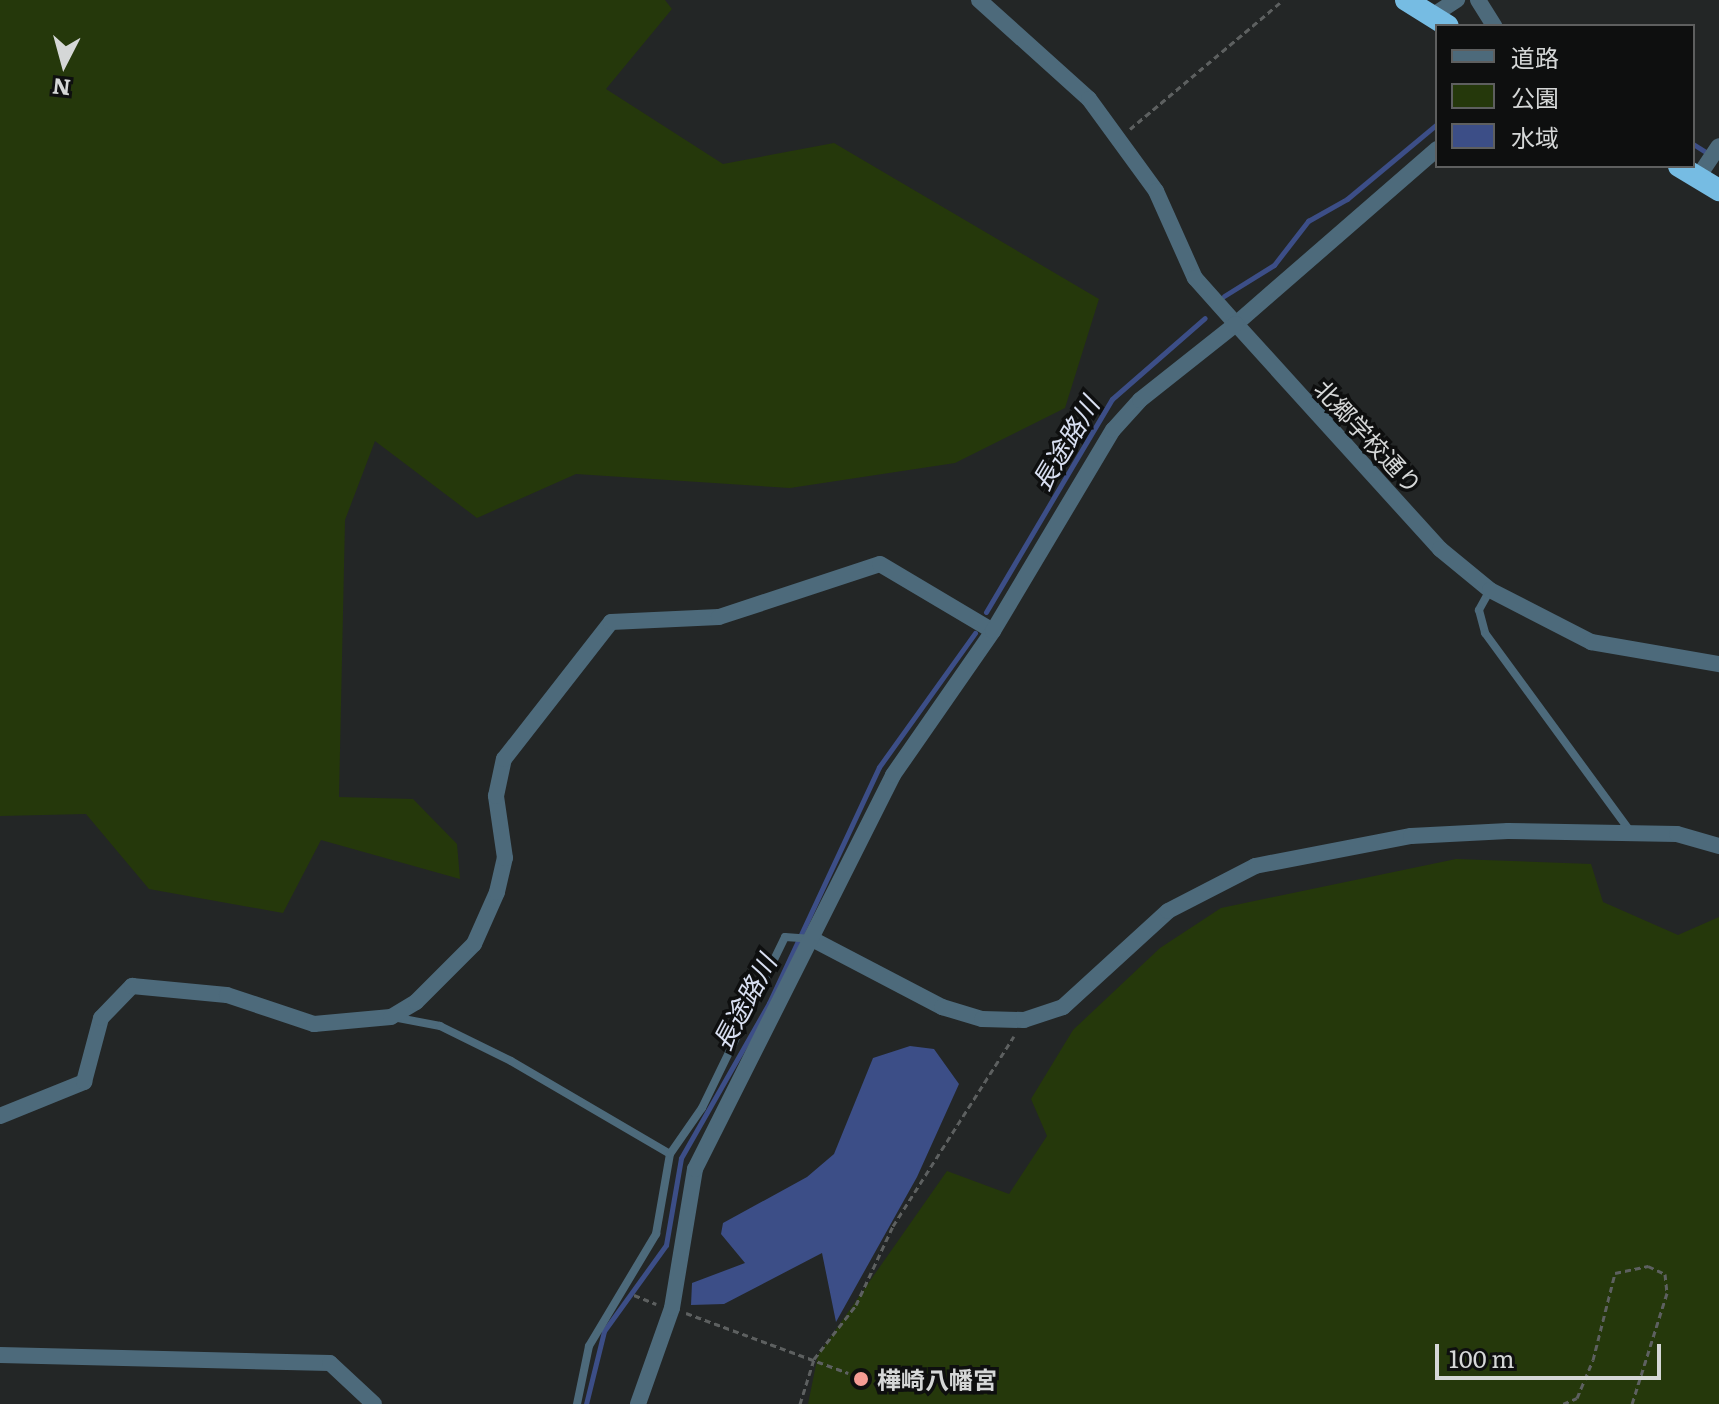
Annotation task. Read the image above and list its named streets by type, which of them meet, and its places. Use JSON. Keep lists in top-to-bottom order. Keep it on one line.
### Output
{"streets":{"street":["北郷学校通り"]},"water":["長途路川"],"places":["樺崎八幡宮"],"legend":["道路","公園","水域"],"scale_bar":"100 m","north":"bottom"}
